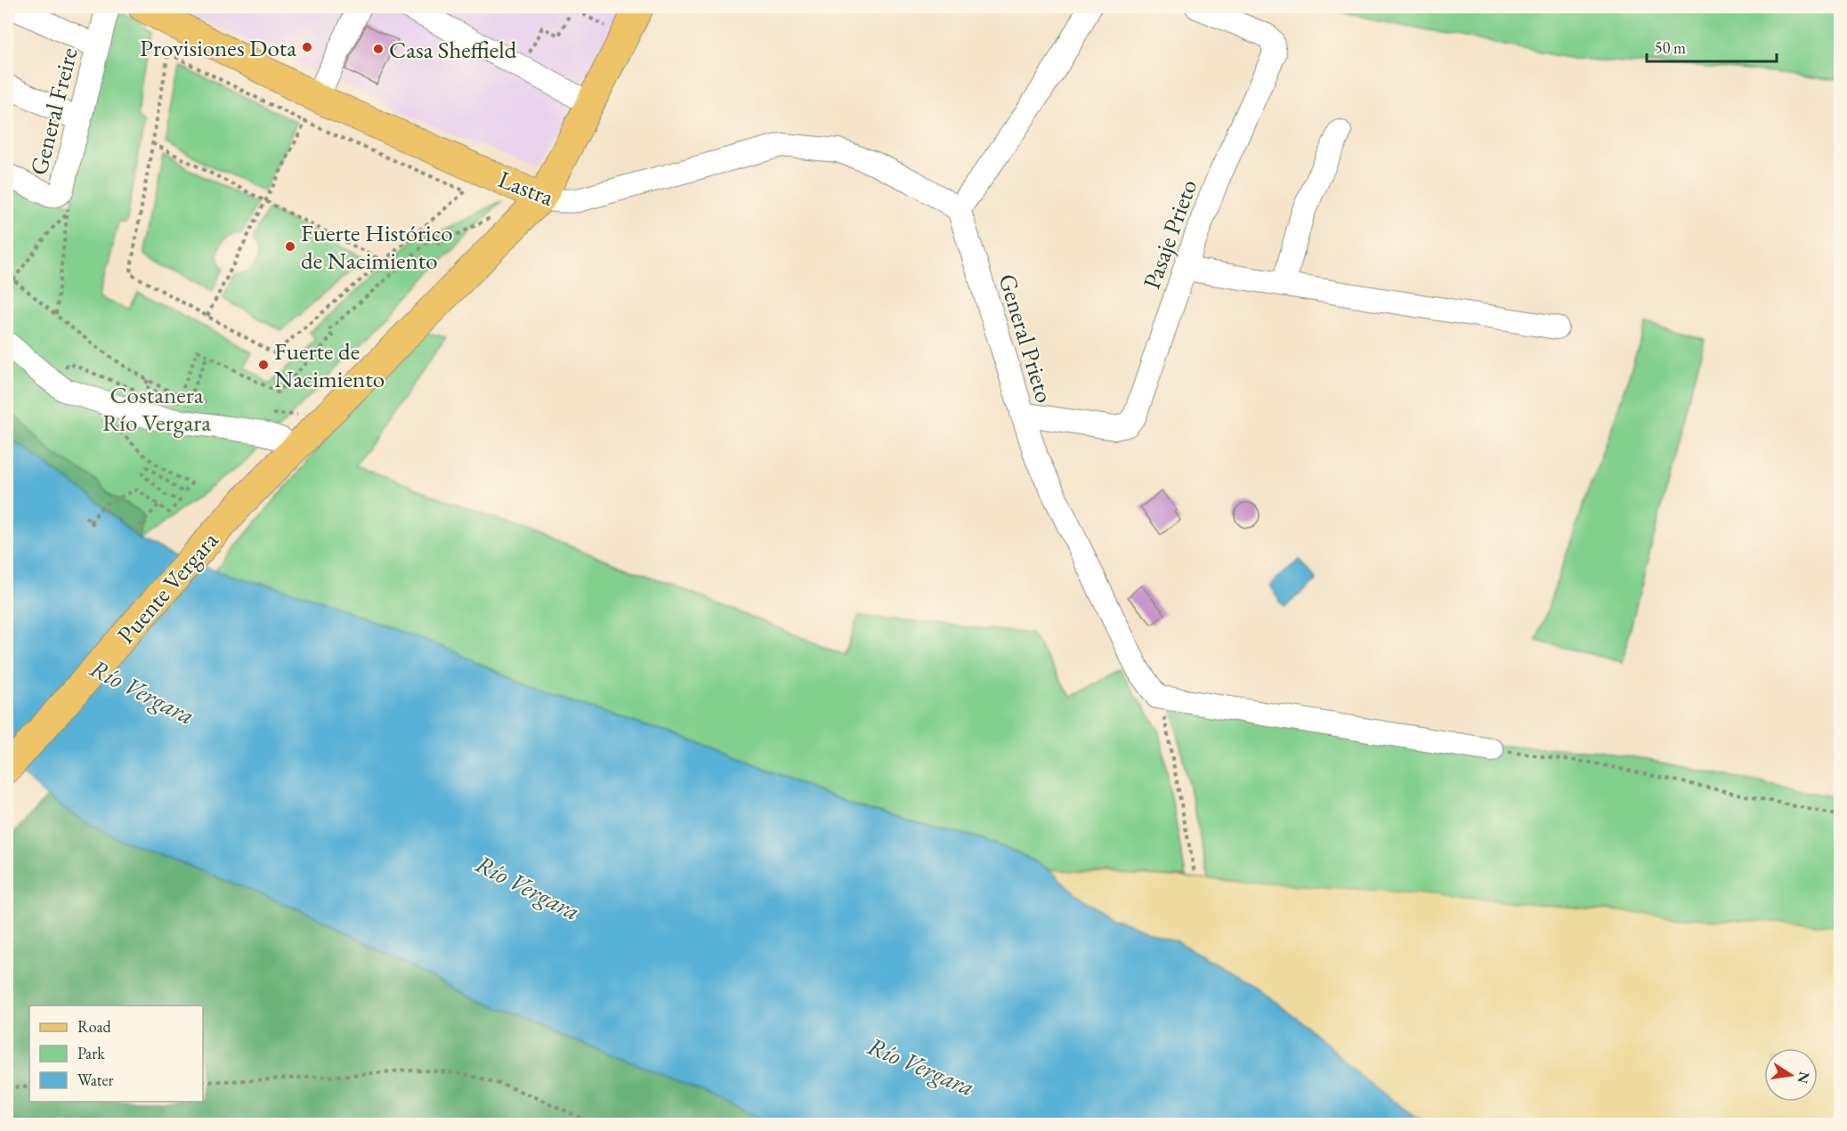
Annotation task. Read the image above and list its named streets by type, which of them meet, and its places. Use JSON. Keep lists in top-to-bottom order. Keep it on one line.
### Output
{"streets":{"main road":["Lastra","Puente Vergara"],"street":["General Freire","Pasaje Prieto","General Prieto"]},"crossings":[["Lastra","General Prieto"],["Lastra","Puente Vergara"],["Pasaje Prieto","General Prieto"]],"water":["Río Vergara"],"parks":["Costanera Río Vergara"],"places":["Provisiones Dota","Casa Sheffield","Fuerte Histórico de Nacimiento","Fuerte de Nacimiento"],"legend":["Road","Park","Water"],"scale_bar":"50 m","north":"right"}
